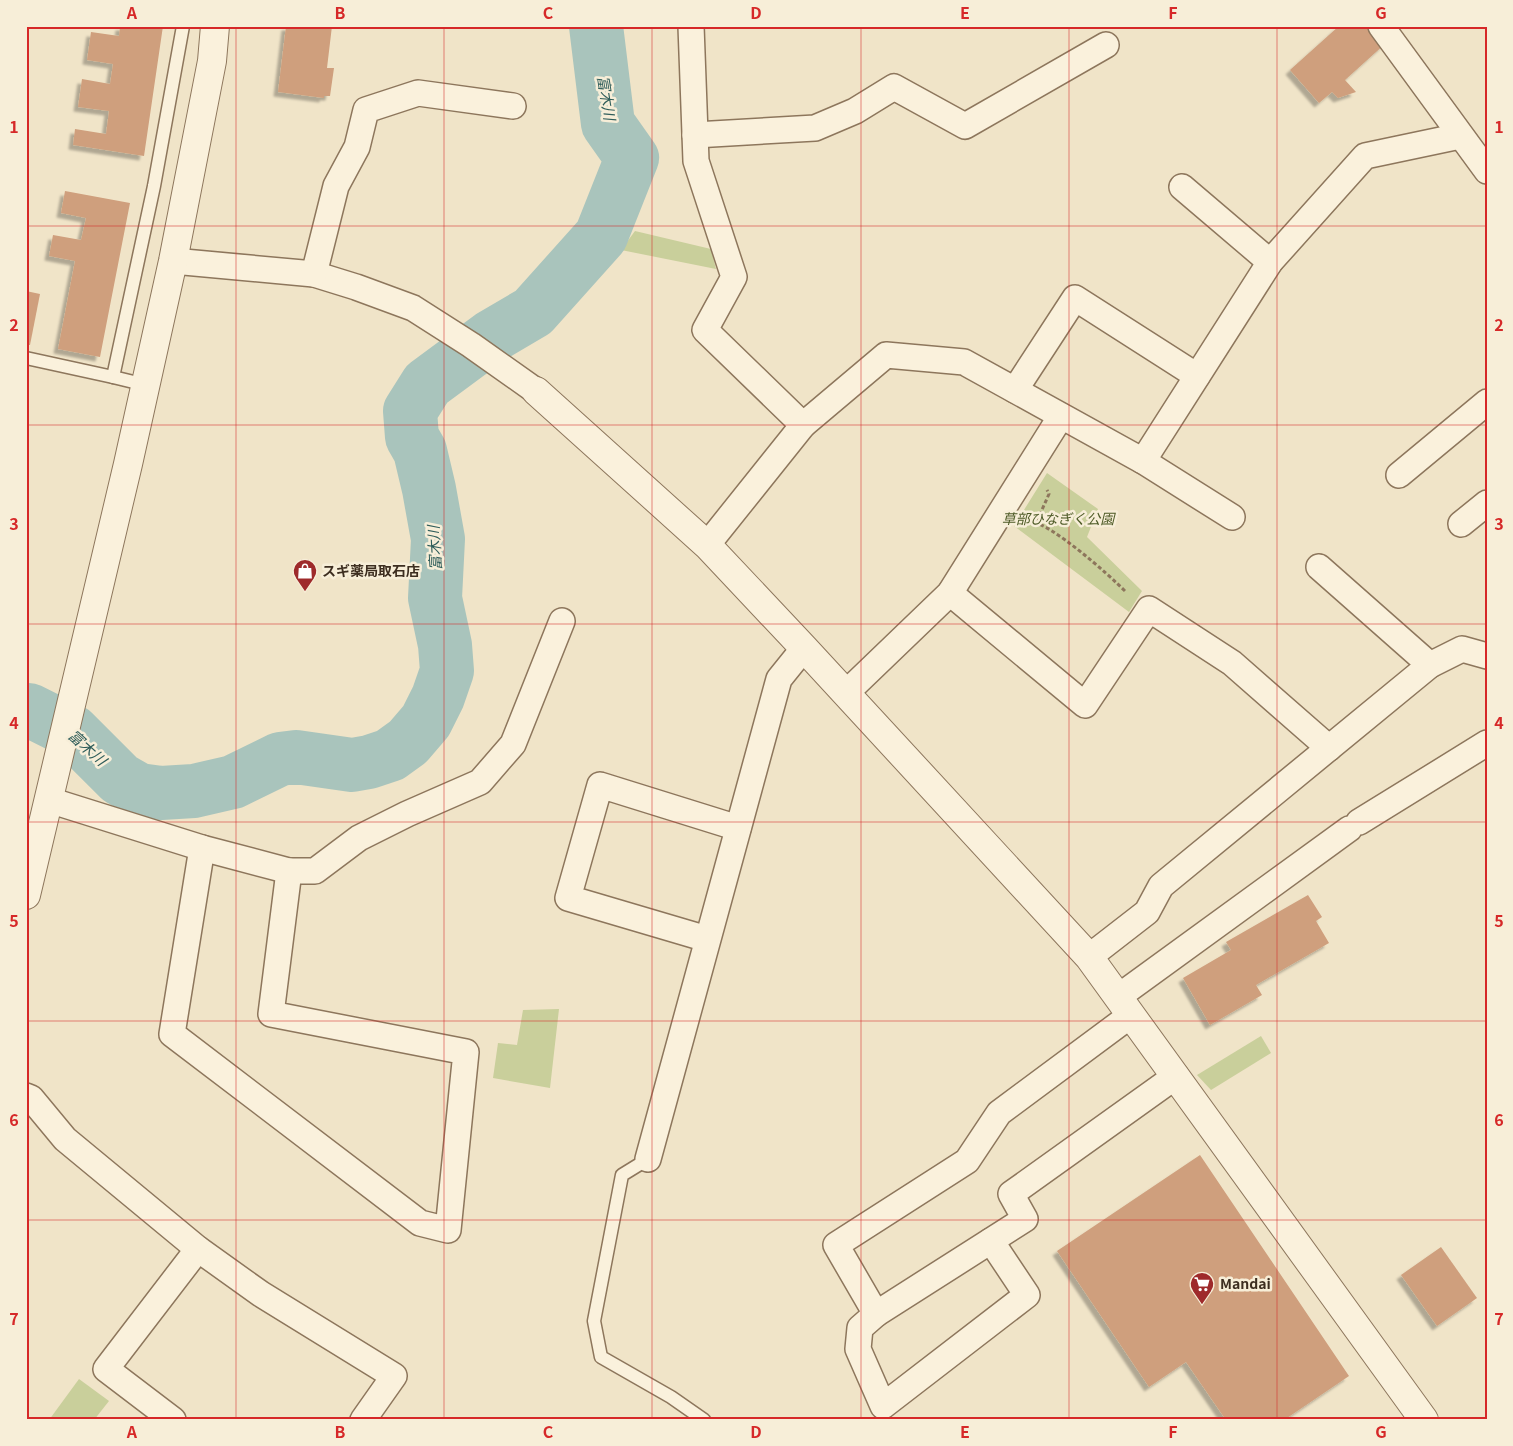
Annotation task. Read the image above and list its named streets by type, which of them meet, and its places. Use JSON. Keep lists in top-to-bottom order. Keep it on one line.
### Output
{"water":["富木川"],"parks":["草部ひなぎく公園"],"places":{"shop":["スギ薬局取石店"],"supermarket":["Mandai"]},"grid":{"columns":["A","B","C","D","E","F","G"],"rows":["1","2","3","4","5","6","7"]}}
